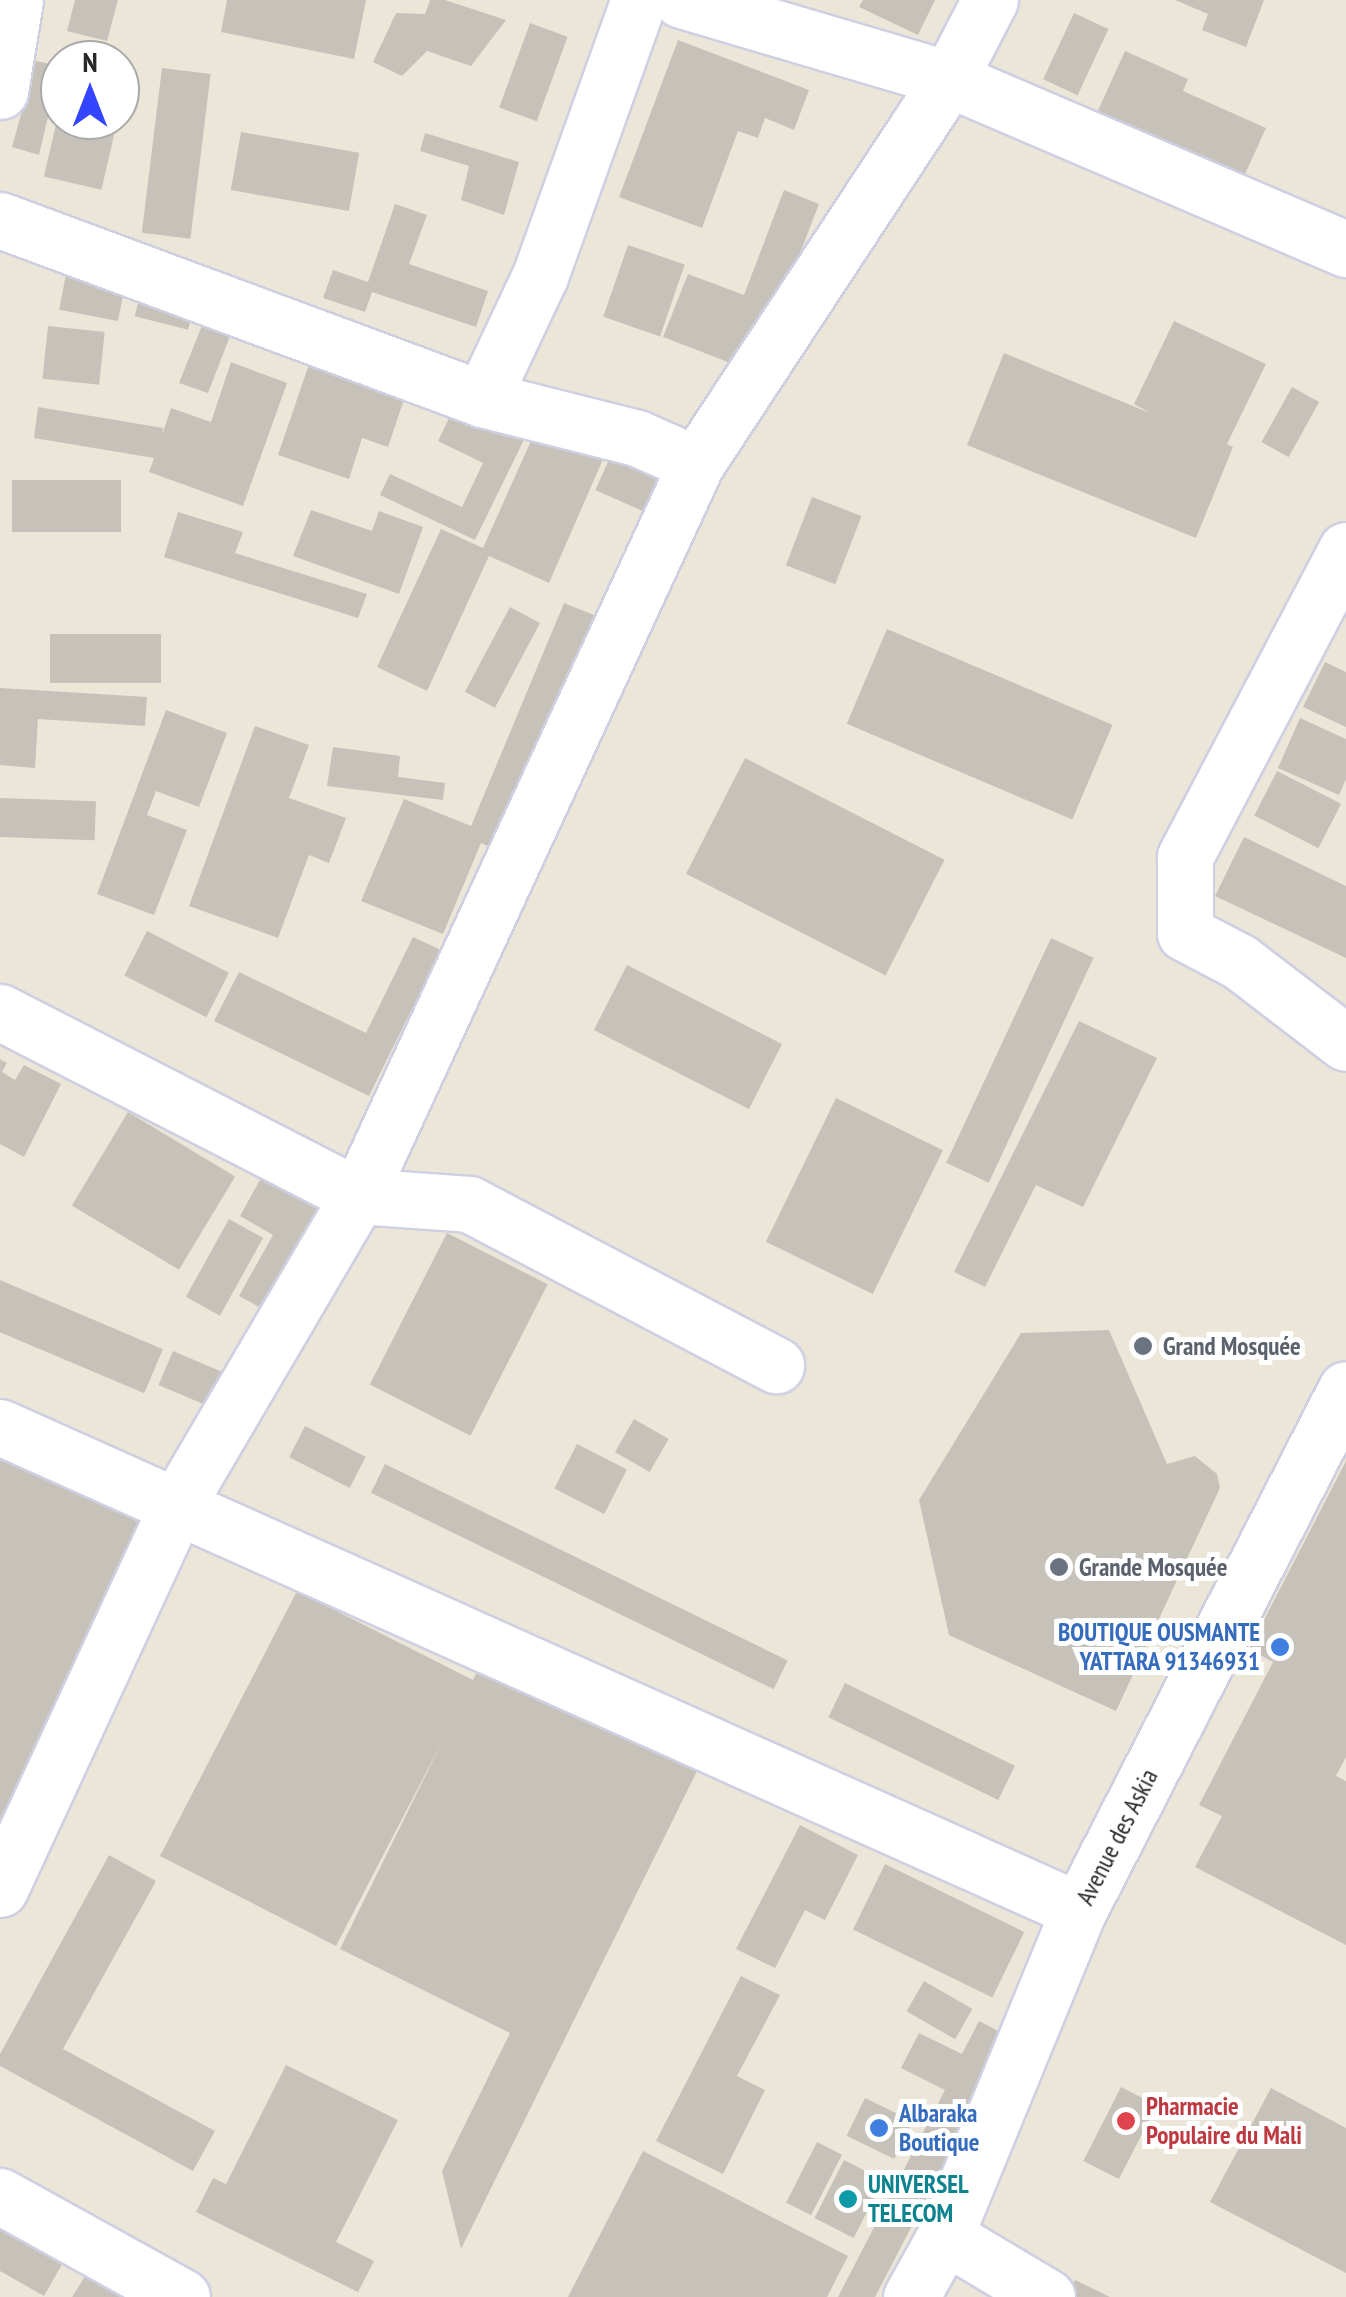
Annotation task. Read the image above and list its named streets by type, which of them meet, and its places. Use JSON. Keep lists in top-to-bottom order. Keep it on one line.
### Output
{"streets":{"street":["Avenue des Askia"]},"places":["Grand Mosquée","Grande Mosquée","BOUTIQUE OUSMANTE YATTARA 91346931","Pharmacie Populaire du Mali","Albaraka Boutique","UNIVERSEL TELECOM"],"north":"top"}
